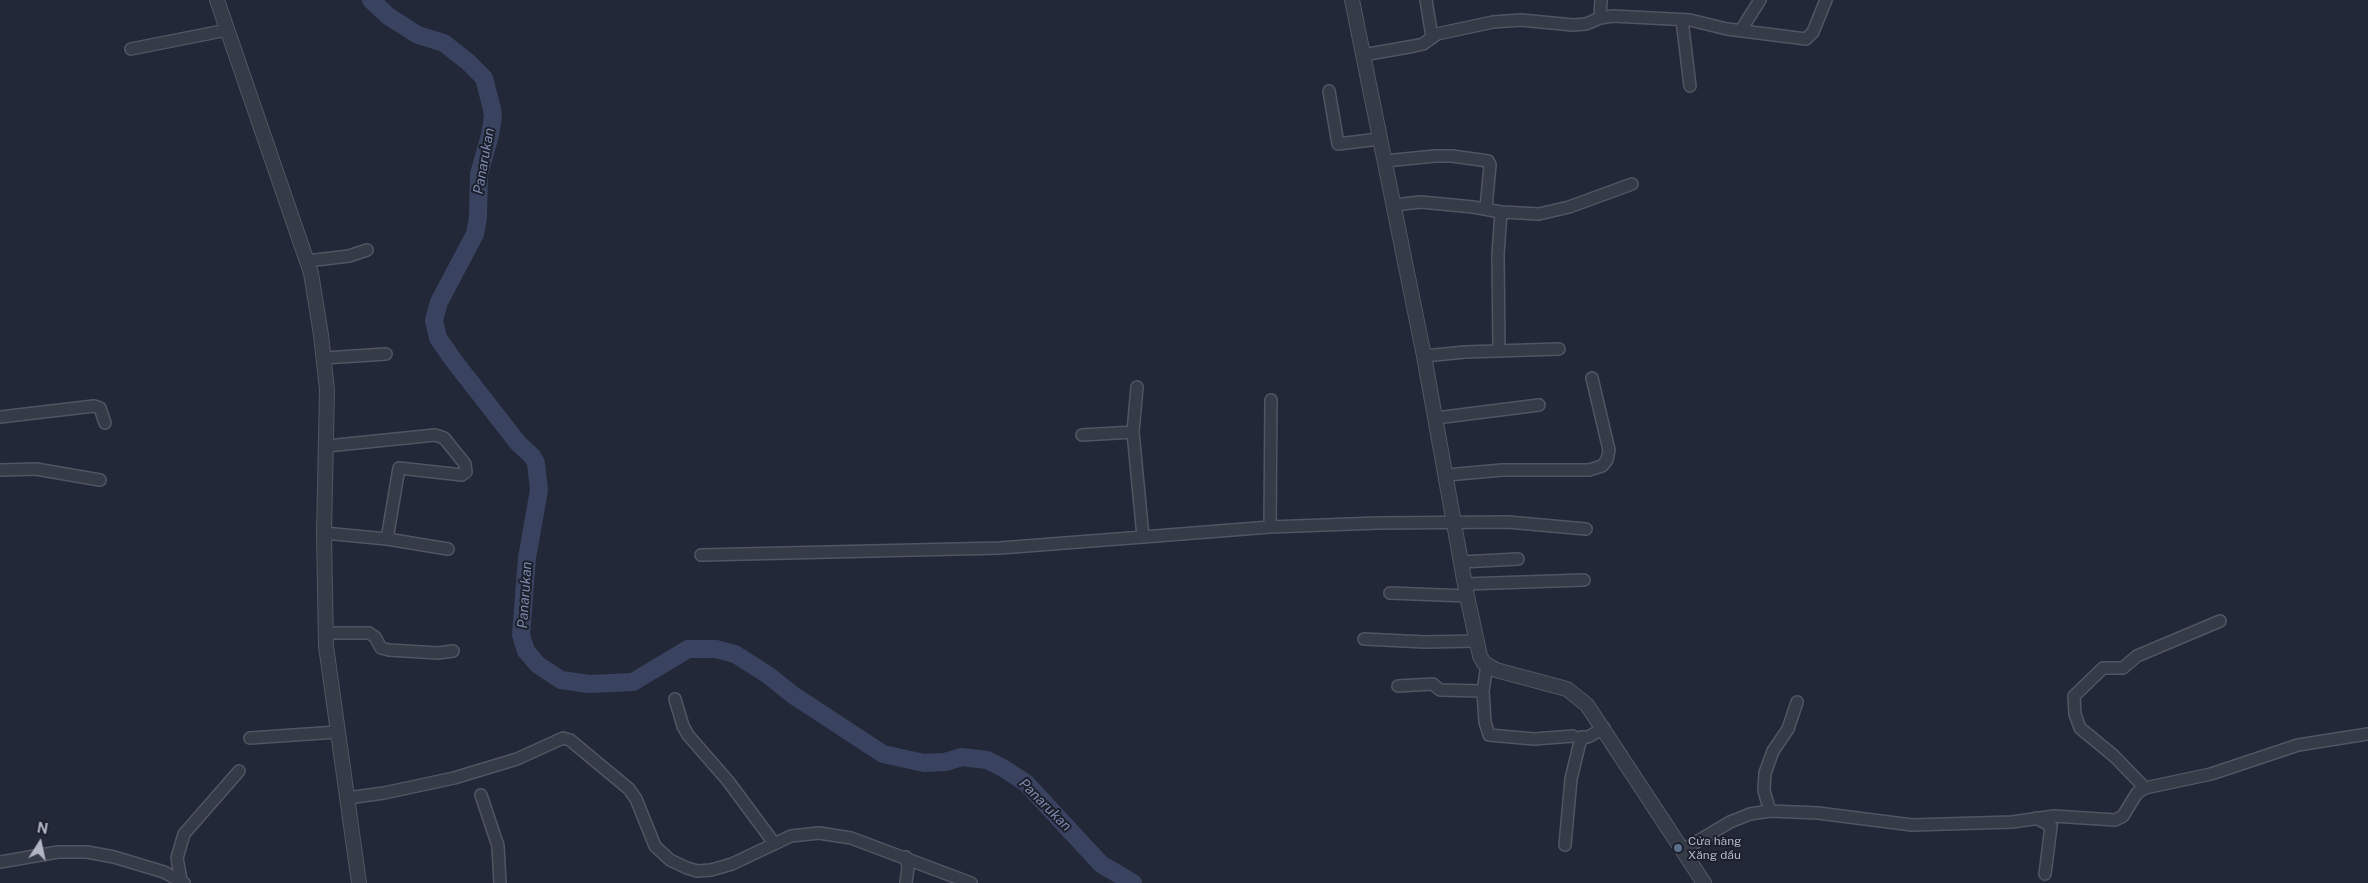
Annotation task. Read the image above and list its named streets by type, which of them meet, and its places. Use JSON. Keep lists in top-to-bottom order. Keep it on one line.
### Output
{"water":["Panarukan"],"places":["Cửa hàng Xăng dầu"],"north":"top"}
